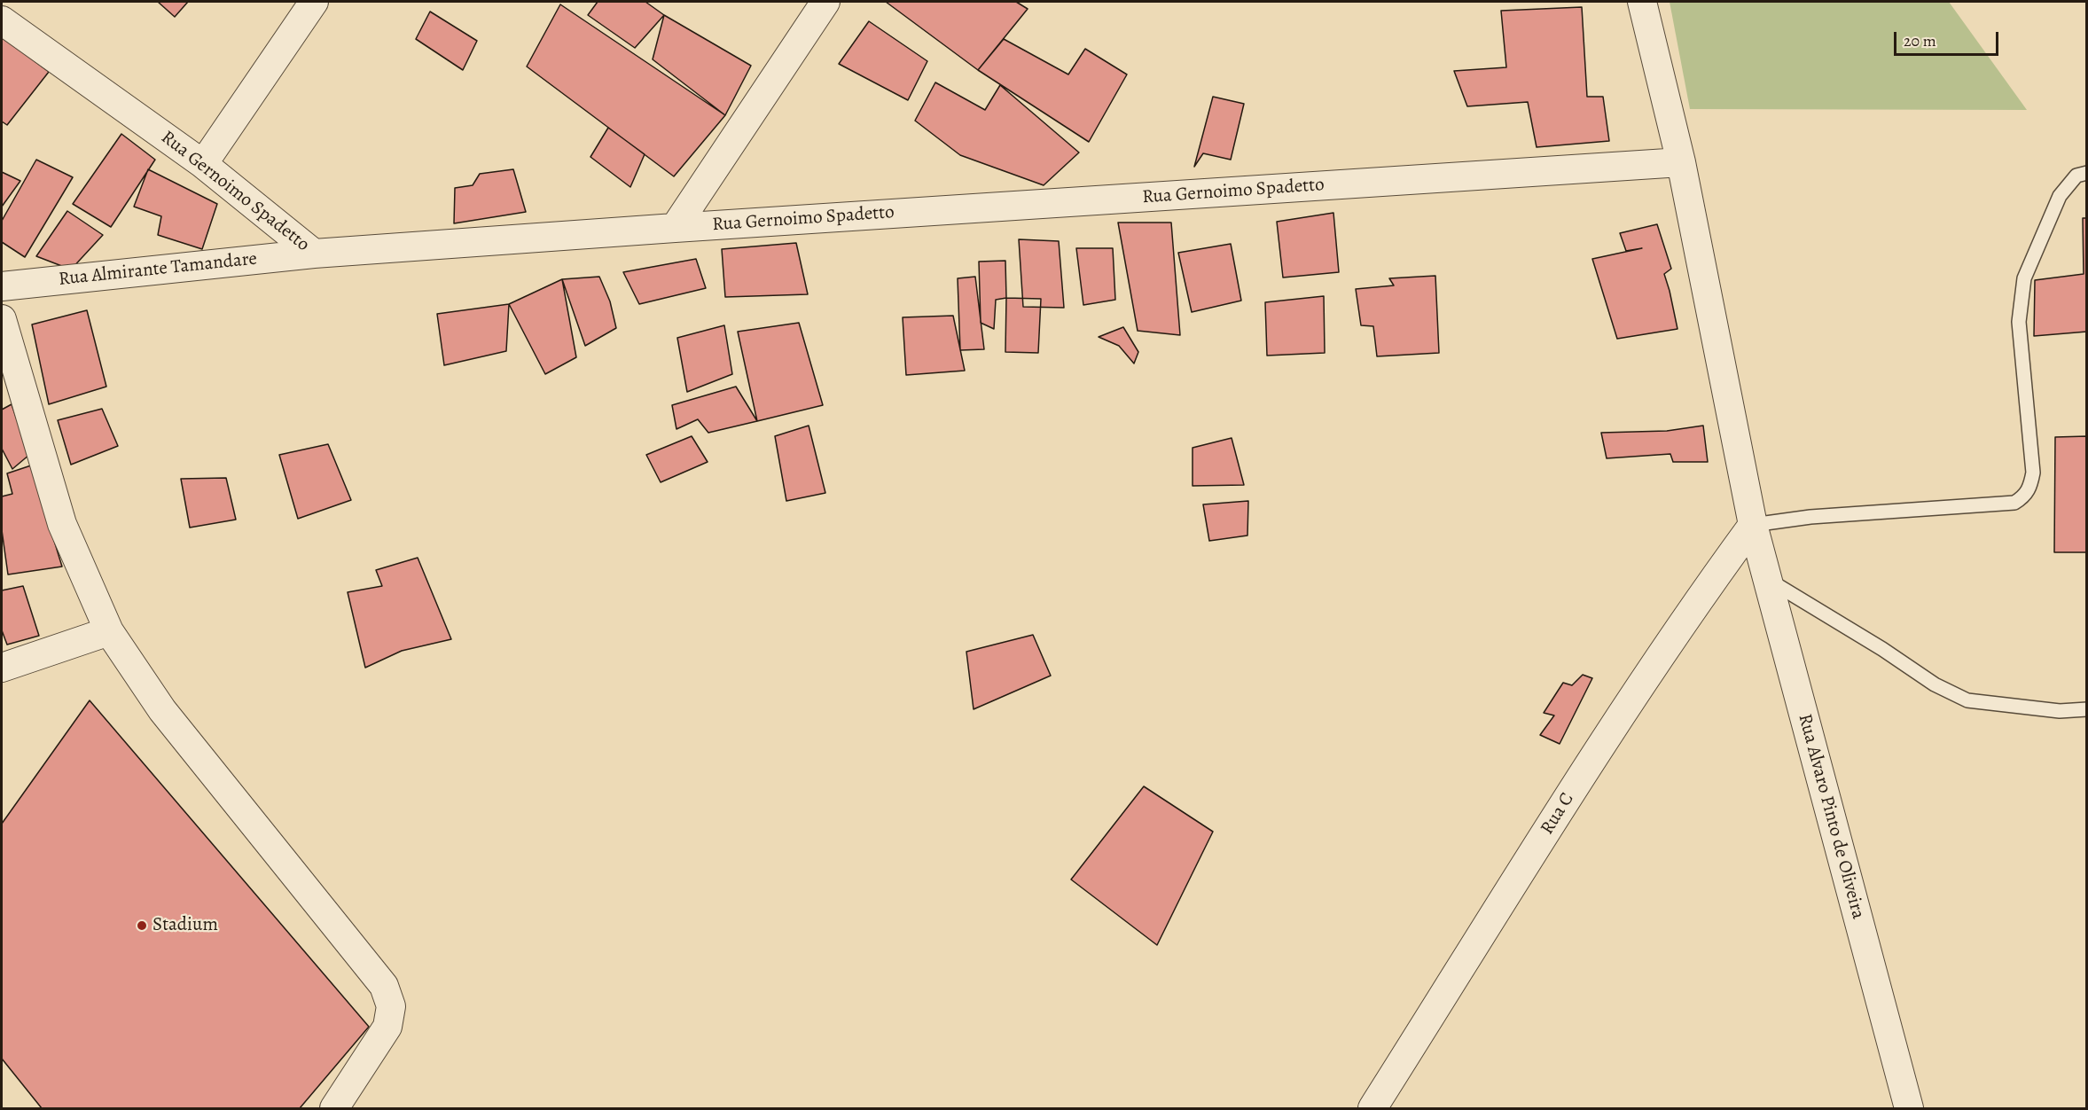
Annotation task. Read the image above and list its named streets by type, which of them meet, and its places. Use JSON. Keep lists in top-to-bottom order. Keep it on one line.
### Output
{"streets":{"street":["Rua Gernoimo Spadetto","Rua Almirante Tamandare","Rua C","Rua Alvaro Pinto de Oliveira"]},"crossings":[["Rua Gernoimo Spadetto","Rua Almirante Tamandare"],["Rua Gernoimo Spadetto","Rua Alvaro Pinto de Oliveira"],["Rua C","Rua Alvaro Pinto de Oliveira"]],"places":["Stadium"],"scale_bar":"20 m"}
